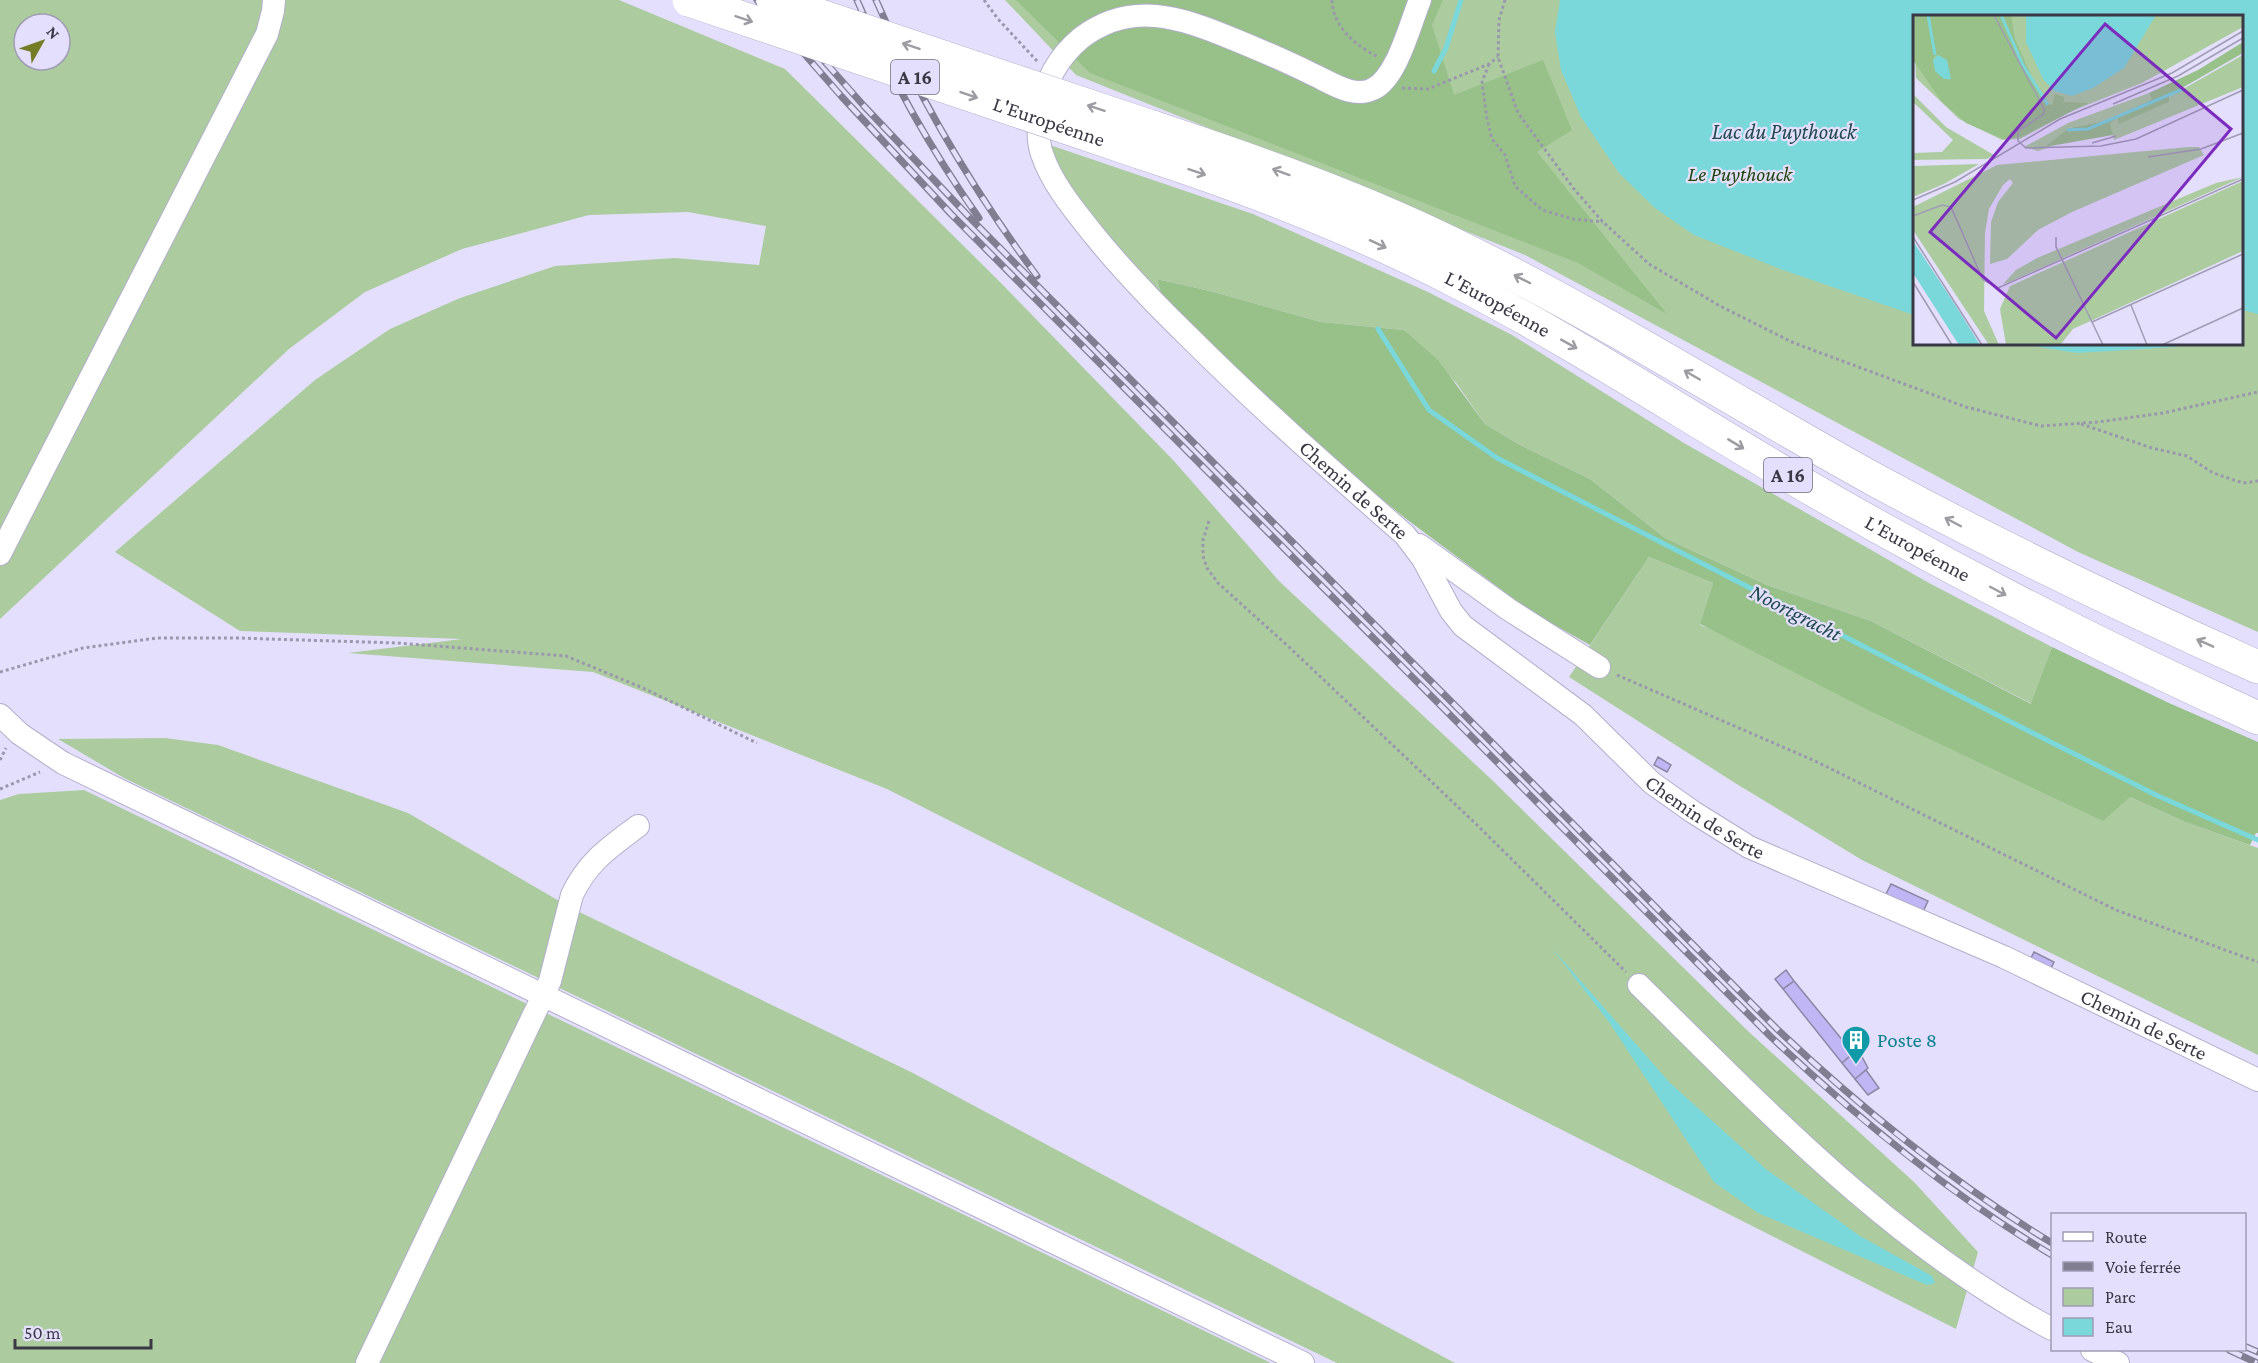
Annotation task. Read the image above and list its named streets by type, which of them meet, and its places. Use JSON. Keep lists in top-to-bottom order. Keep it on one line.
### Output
{"streets":{"highway":["A 16","L'Européenne"],"street":["Chemin de Serte"]},"water":["Lac du Puythouck","Noortgracht"],"parks":["Le Puythouck"],"places":{"building":["Poste 8"]},"legend":["Route","Voie ferrée","Parc","Eau"],"scale_bar":"50 m","north":"top right"}
